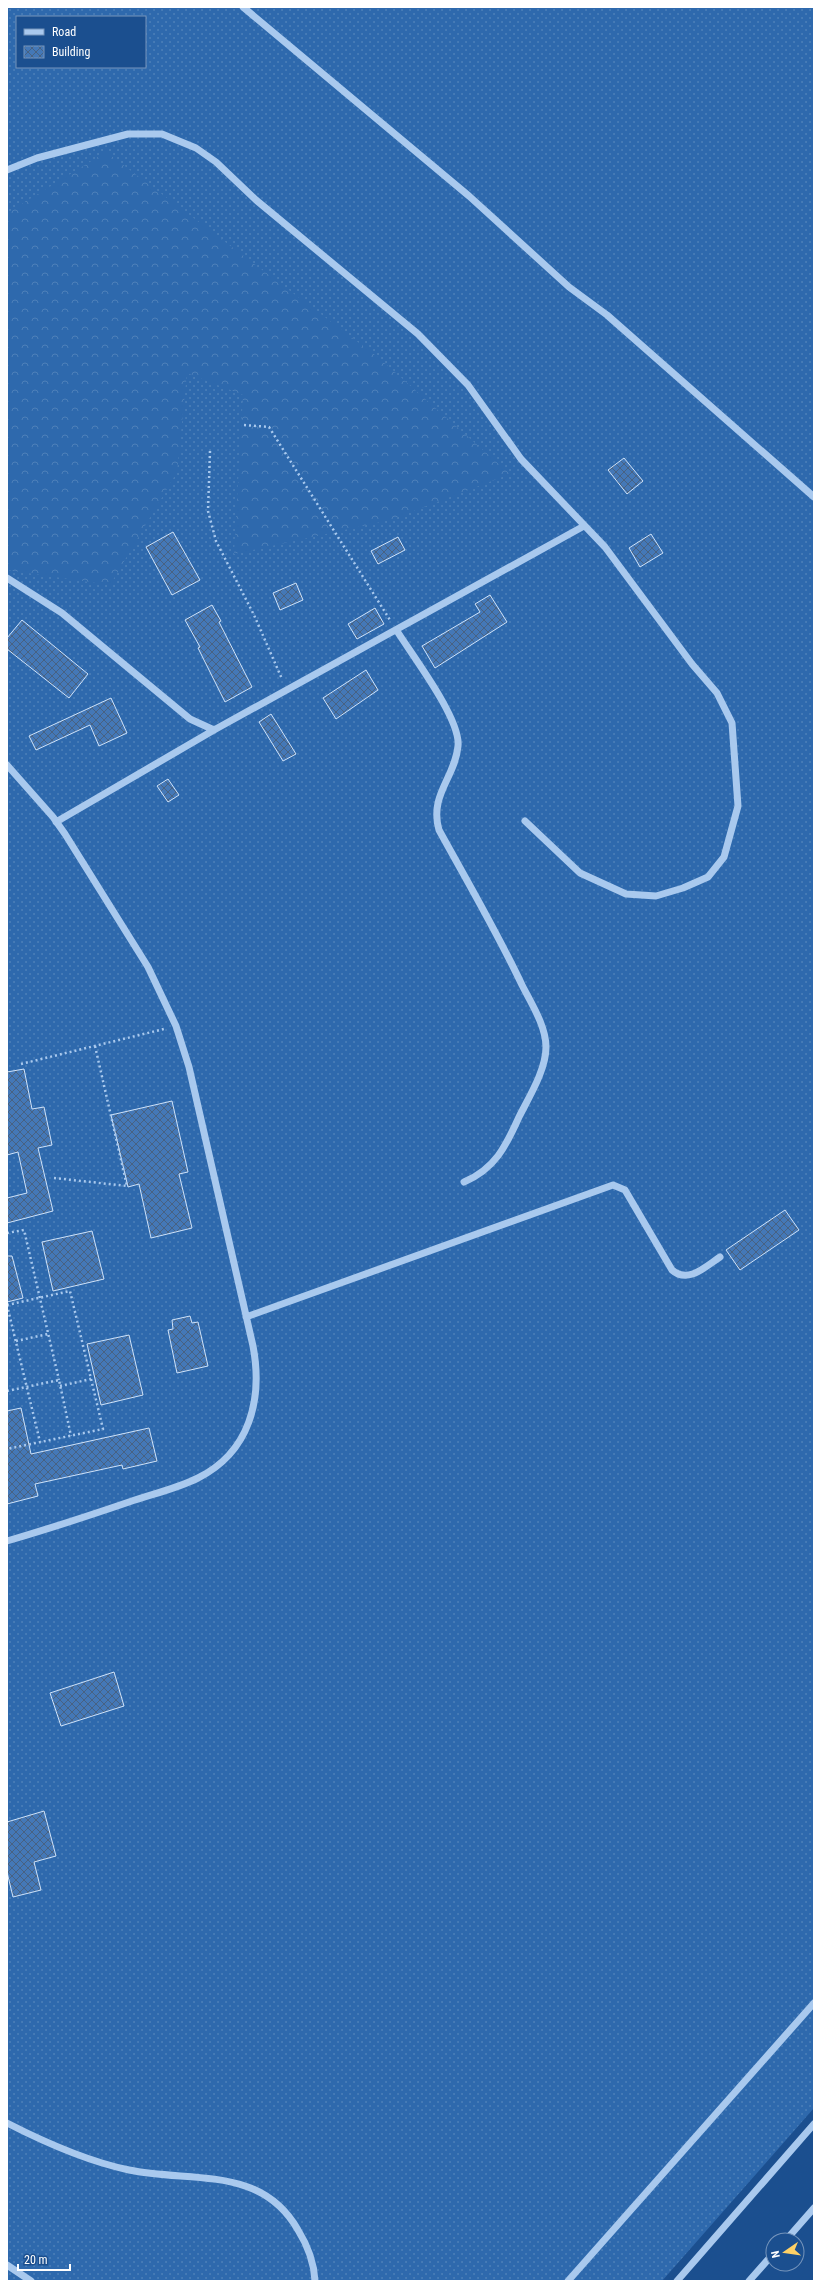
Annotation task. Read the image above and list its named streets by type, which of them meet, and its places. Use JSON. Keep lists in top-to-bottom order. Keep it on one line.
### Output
{"legend":["Road","Building"],"scale_bar":"20 m","north":"left"}
